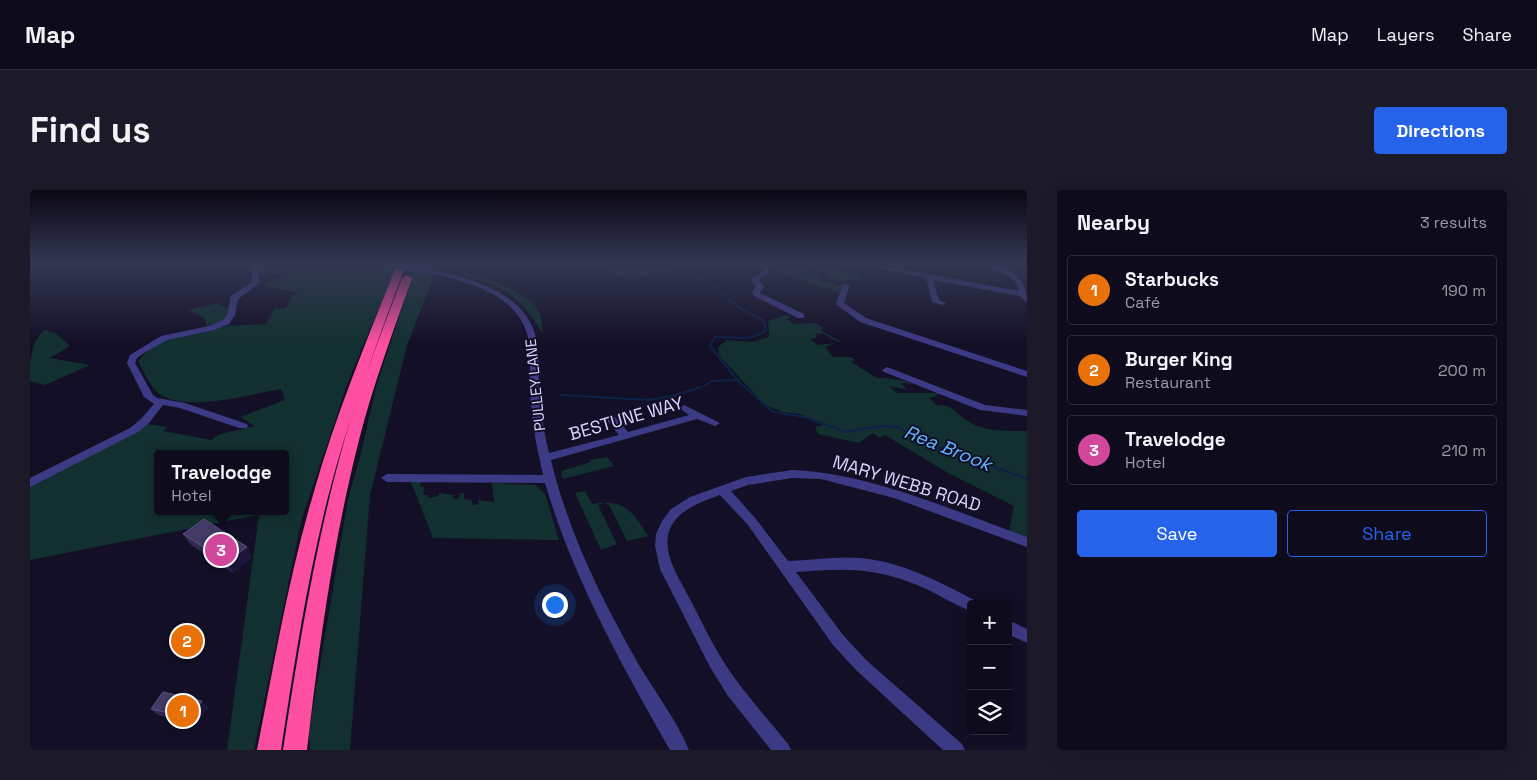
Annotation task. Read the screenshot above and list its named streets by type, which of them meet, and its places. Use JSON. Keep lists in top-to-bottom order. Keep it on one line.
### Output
{"streets":{"street":["PULLEY LANE","BESTUNE WAY","MARY WEBB ROAD"]},"crossings":[["PULLEY LANE","BESTUNE WAY"]],"water":["Rea Brook"],"page":{"header":"Map","nav":["Map","Layers","Share"],"buttons":["Directions",["Save","Share"]],"title":"Find us","heading":["Nearby","3 results"],"list":[{"mark":"1","name":"Starbucks","note":"Café","value":"190 m"},{"mark":"2","name":"Burger King","note":"Restaurant","value":"200 m"},{"mark":"3","name":"Travelodge","note":"Hotel","value":"210 m"}],"popup":["Travelodge","Hotel"],"pins":["3","2","1"],"map_buttons":["+","−"]}}
